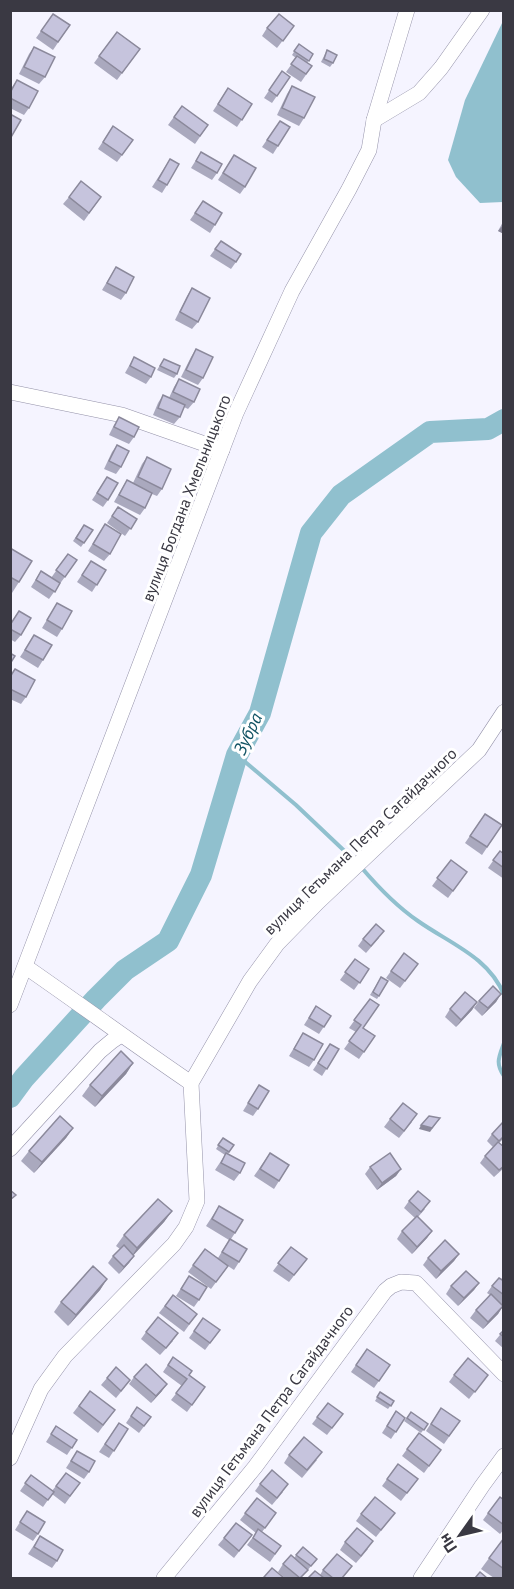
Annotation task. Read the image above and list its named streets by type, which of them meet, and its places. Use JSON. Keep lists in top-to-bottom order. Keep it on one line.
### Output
{"streets":{"street":["вулиця Богдана Хмельницького","вулиця Гетьмана Петра Сагайдачного"]},"water":["Зубра"],"north":"bottom left"}
